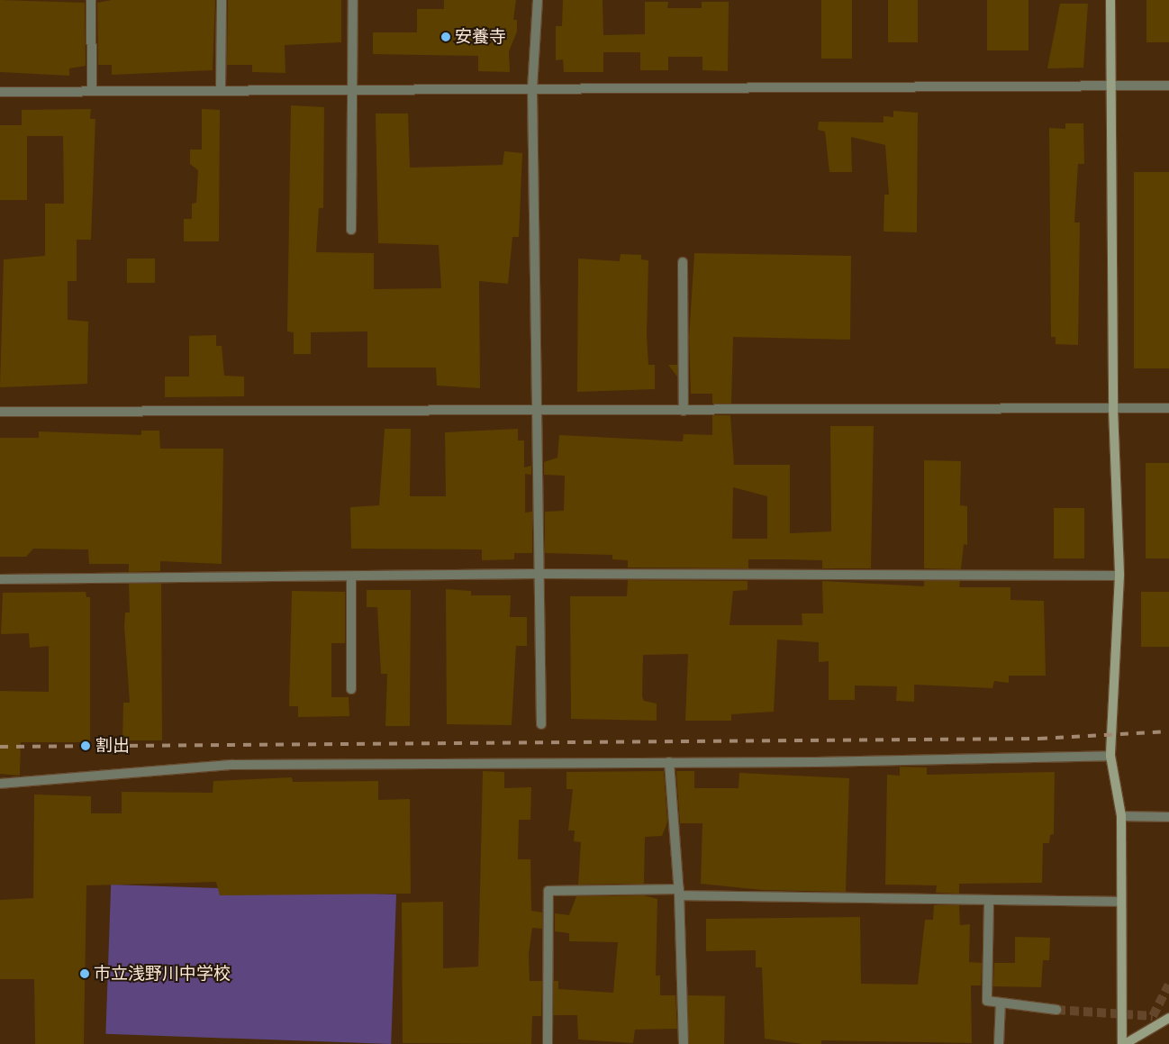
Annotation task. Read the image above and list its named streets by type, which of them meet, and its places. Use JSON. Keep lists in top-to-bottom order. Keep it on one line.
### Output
{"places":["安養寺","割出","市立浅野川中学校"]}
